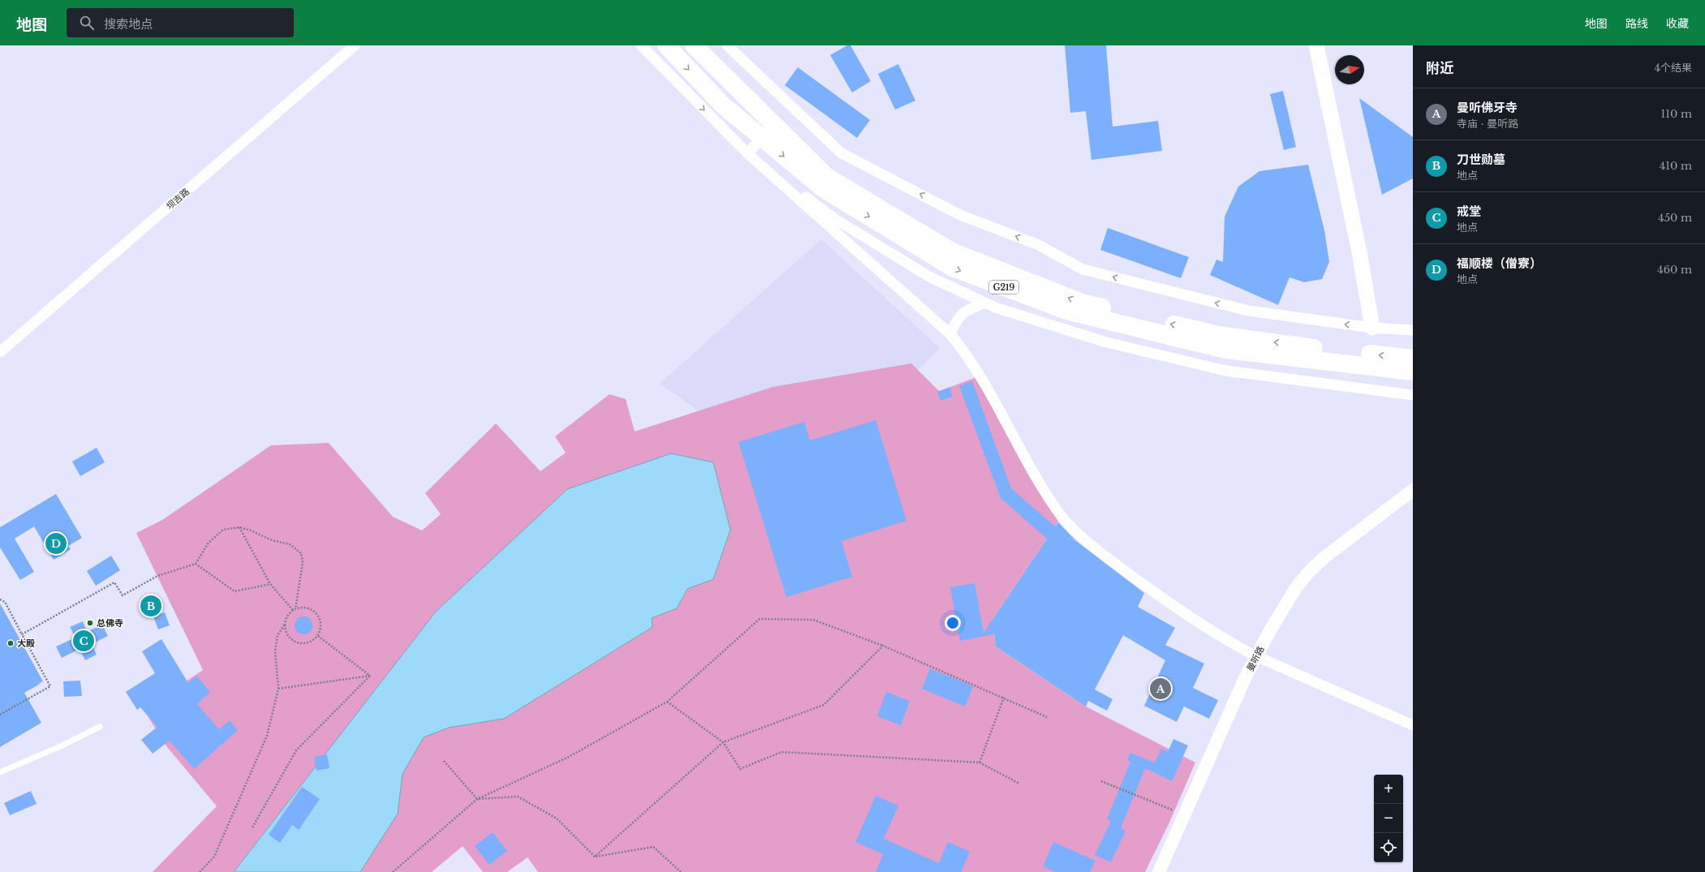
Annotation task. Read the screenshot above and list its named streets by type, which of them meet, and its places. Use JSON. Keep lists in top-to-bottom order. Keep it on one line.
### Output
{"streets":{"highway":["G219"],"street":["坝吉路","曼听路"]},"places":["总佛寺","大殿"],"north":"right","page":{"header":"地图","search":"搜索地点","nav":["地图","路线","收藏"],"heading":["附近","4个结果"],"list":[{"mark":"A","name":"曼听佛牙寺","note":"寺庙 · 曼听路","value":"110 m"},{"mark":"B","name":"刀世勋墓","note":"地点","value":"410 m"},{"mark":"C","name":"戒堂","note":"地点","value":"450 m"},{"mark":"D","name":"福顺楼（僧寮）","note":"地点","value":"460 m"}],"pins":["D","B","C","A"],"map_buttons":["+","−"]}}
